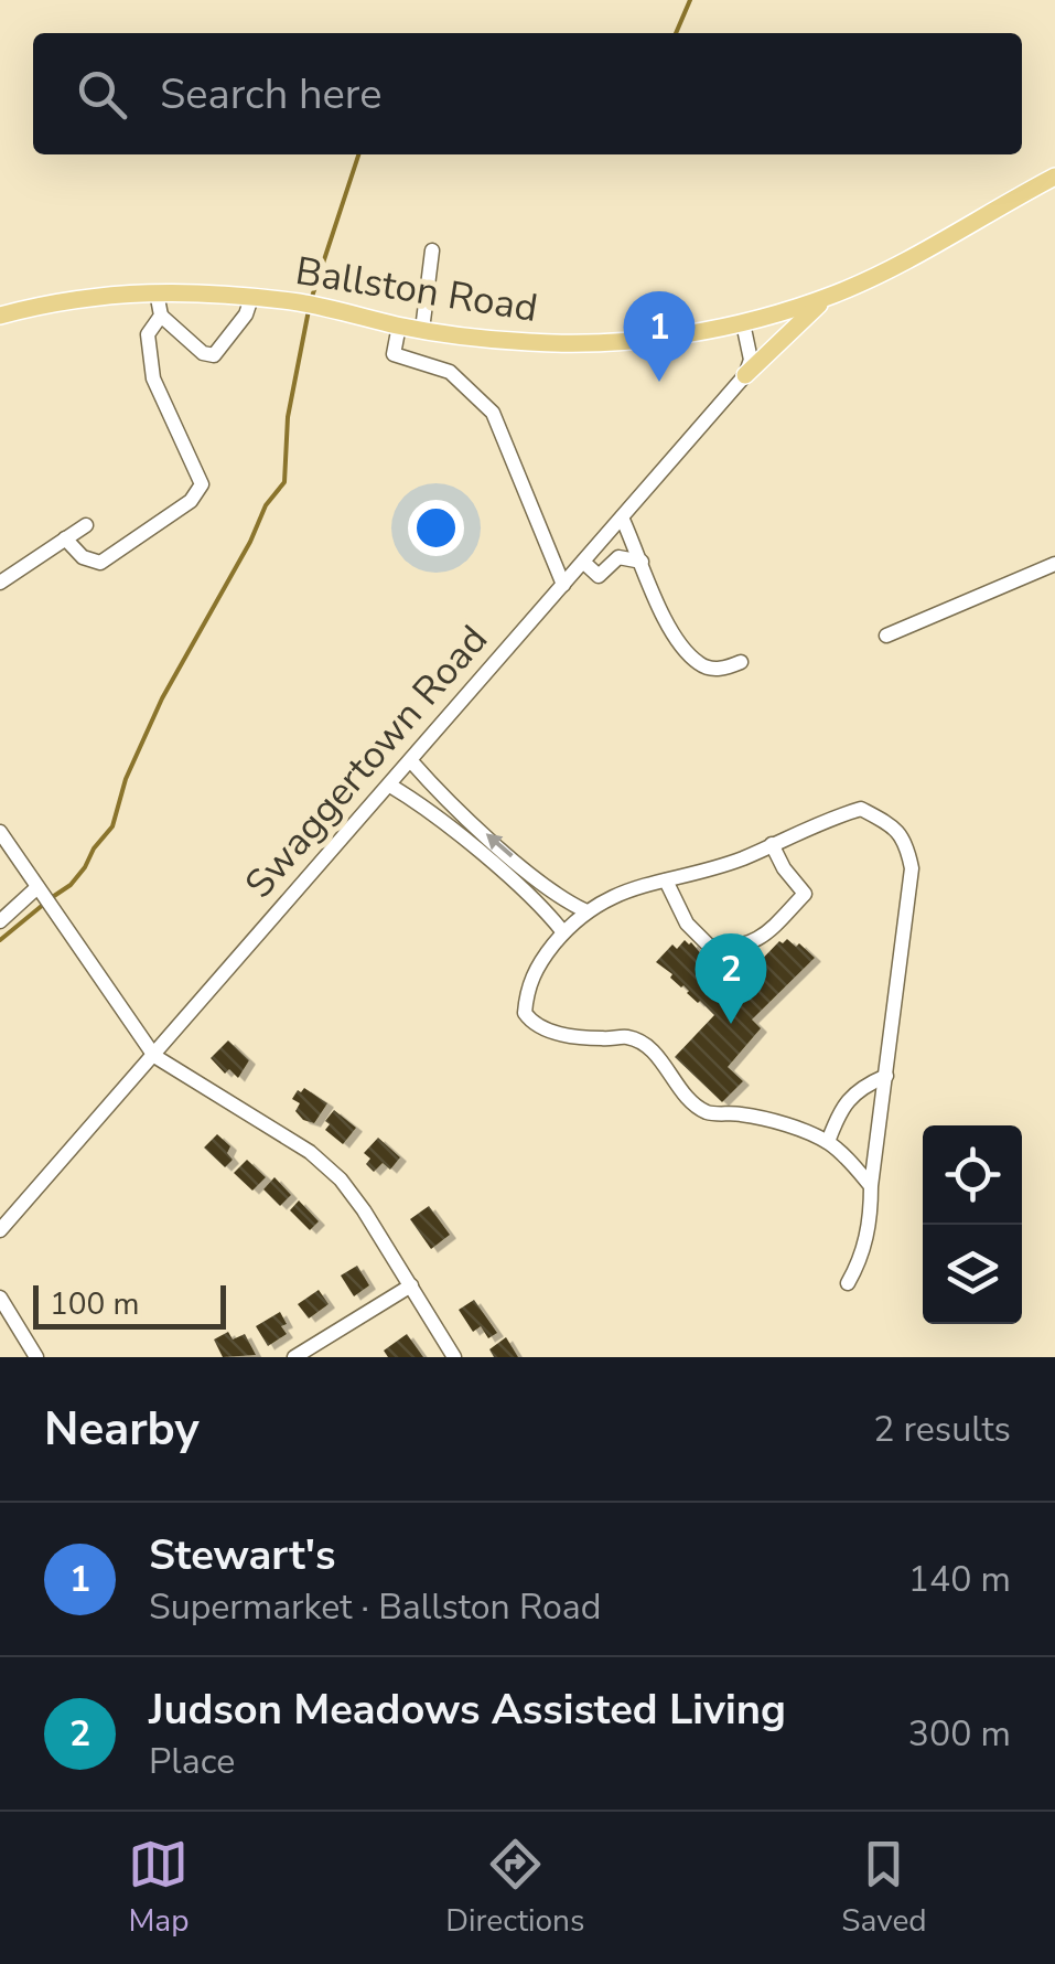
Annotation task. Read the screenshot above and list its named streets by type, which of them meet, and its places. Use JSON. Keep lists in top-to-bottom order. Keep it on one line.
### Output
{"streets":{"main road":["Ballston Road"],"street":["Swaggertown Road"]},"scale_bar":"100 m","page":{"search":"Search here","pins":["1","2"],"scale":"100 m","heading":["Nearby","2 results"],"list":[{"mark":"1","name":"Stewart's","note":"Supermarket · Ballston Road","value":"140 m"},{"mark":"2","name":"Judson Meadows Assisted Living","note":"Place","value":"300 m"}],"nav":["Map","Directions","Saved"]}}
